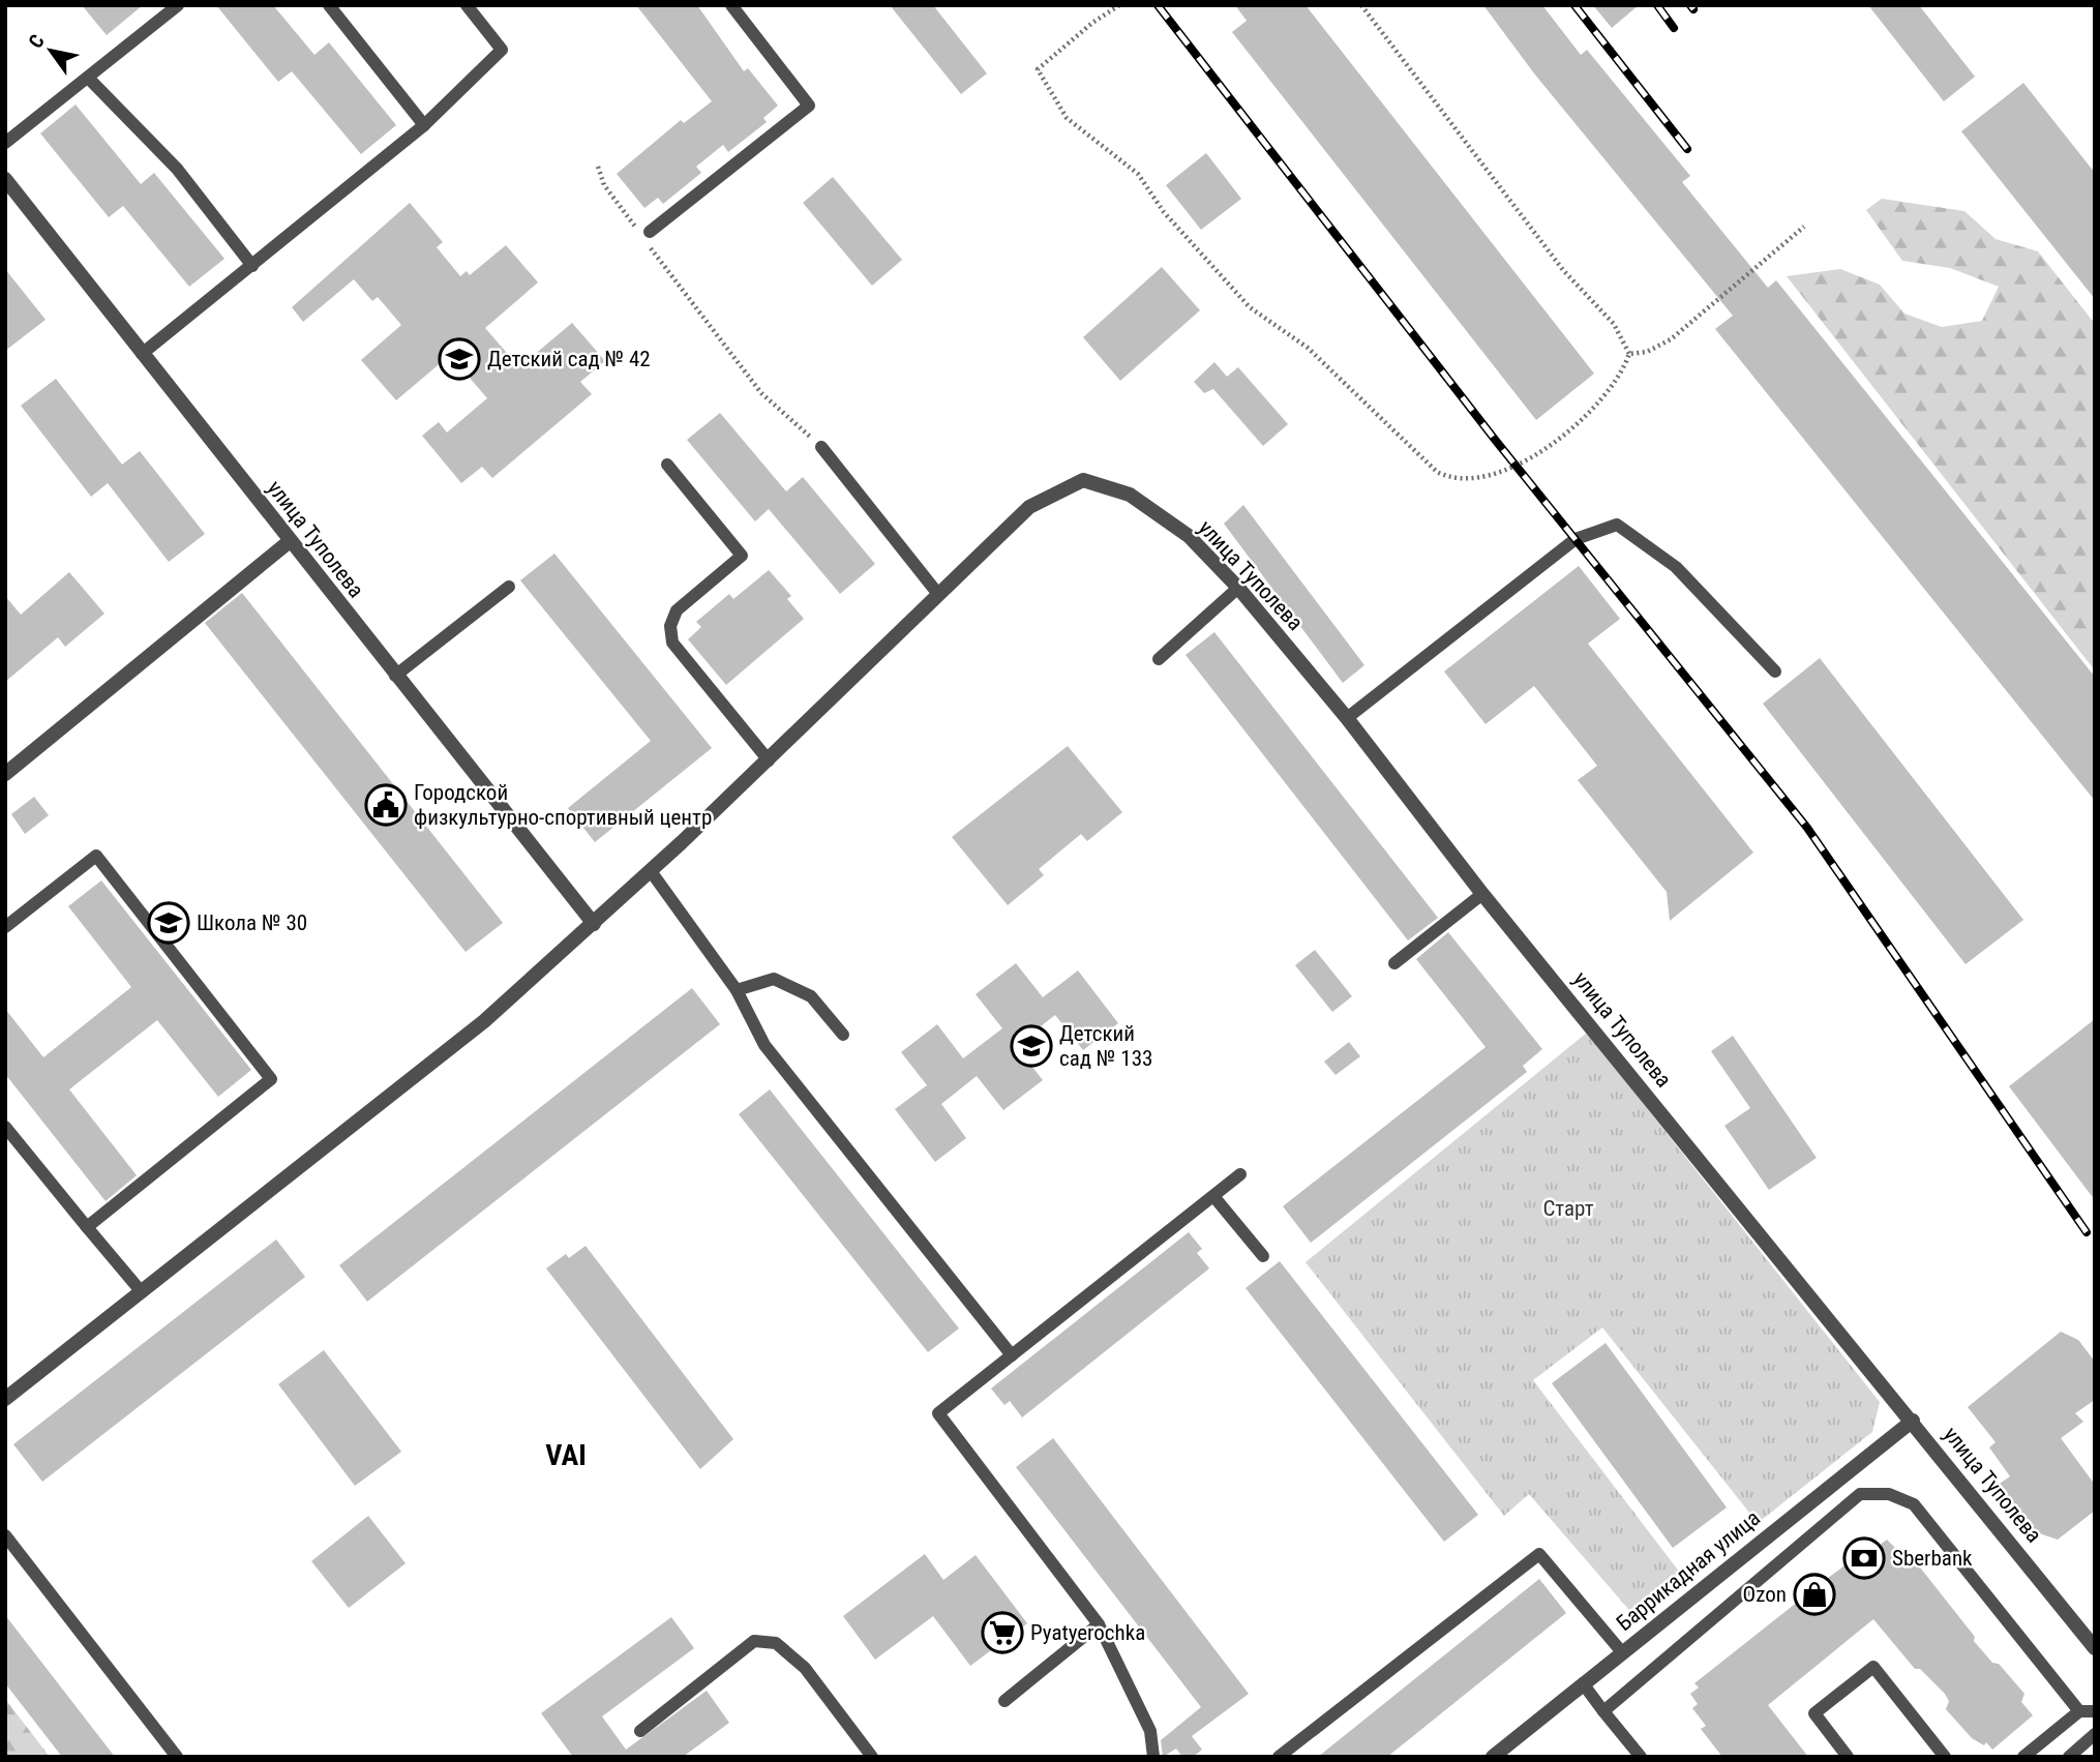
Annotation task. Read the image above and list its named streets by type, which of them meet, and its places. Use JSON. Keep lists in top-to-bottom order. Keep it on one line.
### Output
{"streets":{"street":["улица Туполева","Баррикадная улица"]},"crossings":[["улица Туполева","Баррикадная улица"]],"districts":["VAI"],"parks":["Старт"],"places":{"school or university":["Детский сад № 42","Школа № 30","Детский сад № 133"],"public building":["Городской физкультурно-спортивный центр"],"bank":["Sberbank"],"shop":["Ozon"],"supermarket":["Pyatyerochka"]},"north":"top left"}
